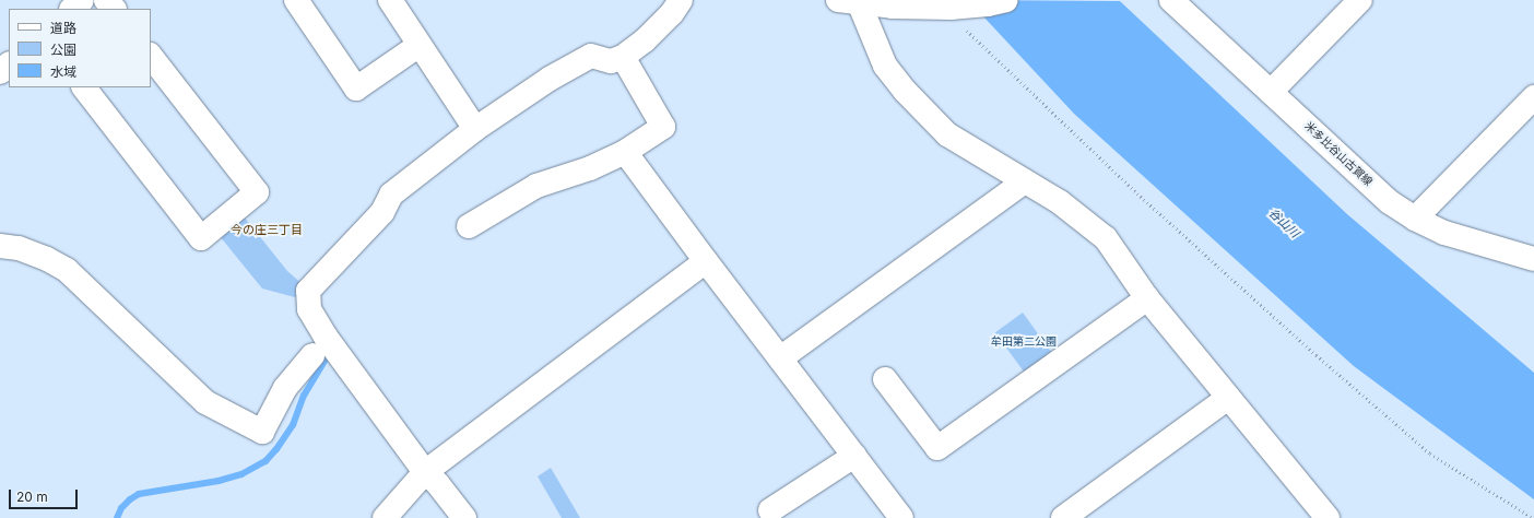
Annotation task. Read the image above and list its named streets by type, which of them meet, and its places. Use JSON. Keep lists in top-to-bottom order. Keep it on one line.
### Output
{"streets":{"street":["米多比谷山古賀線"]},"districts":["今の庄三丁目"],"water":["谷山川"],"parks":["牟田第二公園"],"legend":["道路","公園","水域"],"scale_bar":"20 m"}
